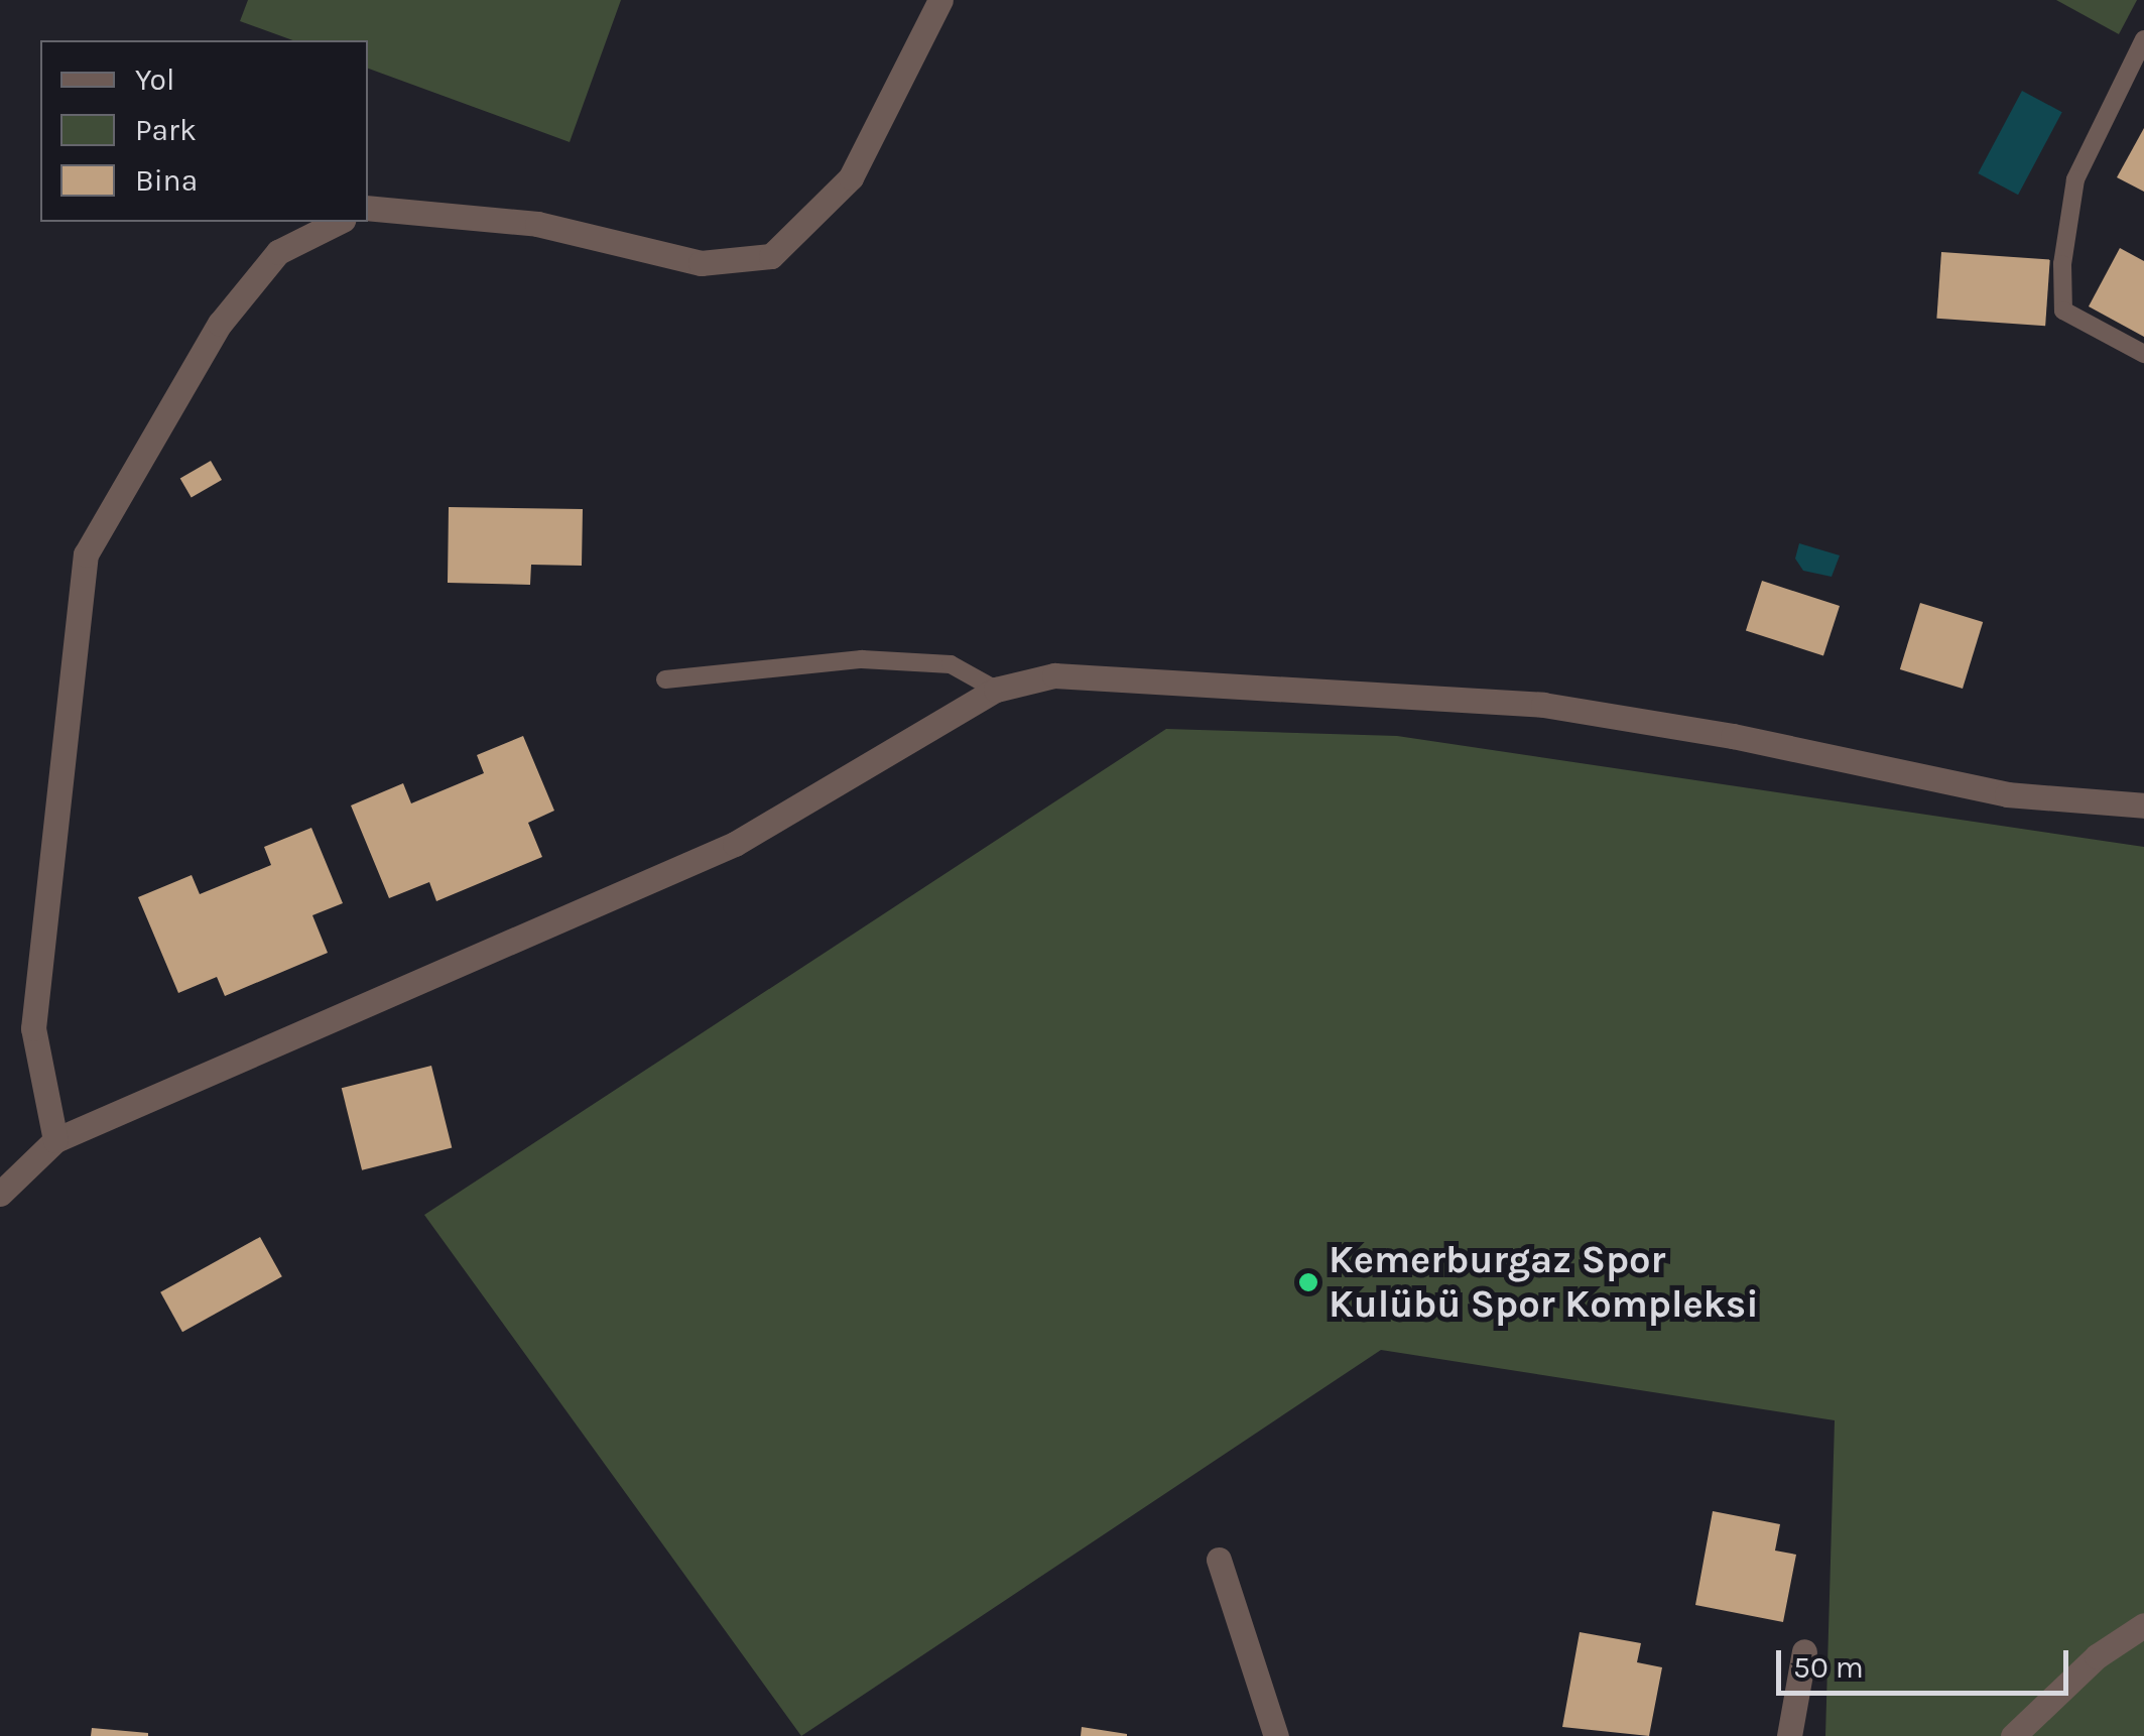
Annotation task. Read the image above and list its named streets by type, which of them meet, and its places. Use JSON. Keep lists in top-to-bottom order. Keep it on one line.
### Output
{"places":["Kemerburgaz Spor Kulübü Spor Kompleksi"],"legend":["Yol","Park","Bina"],"scale_bar":"50 m"}
